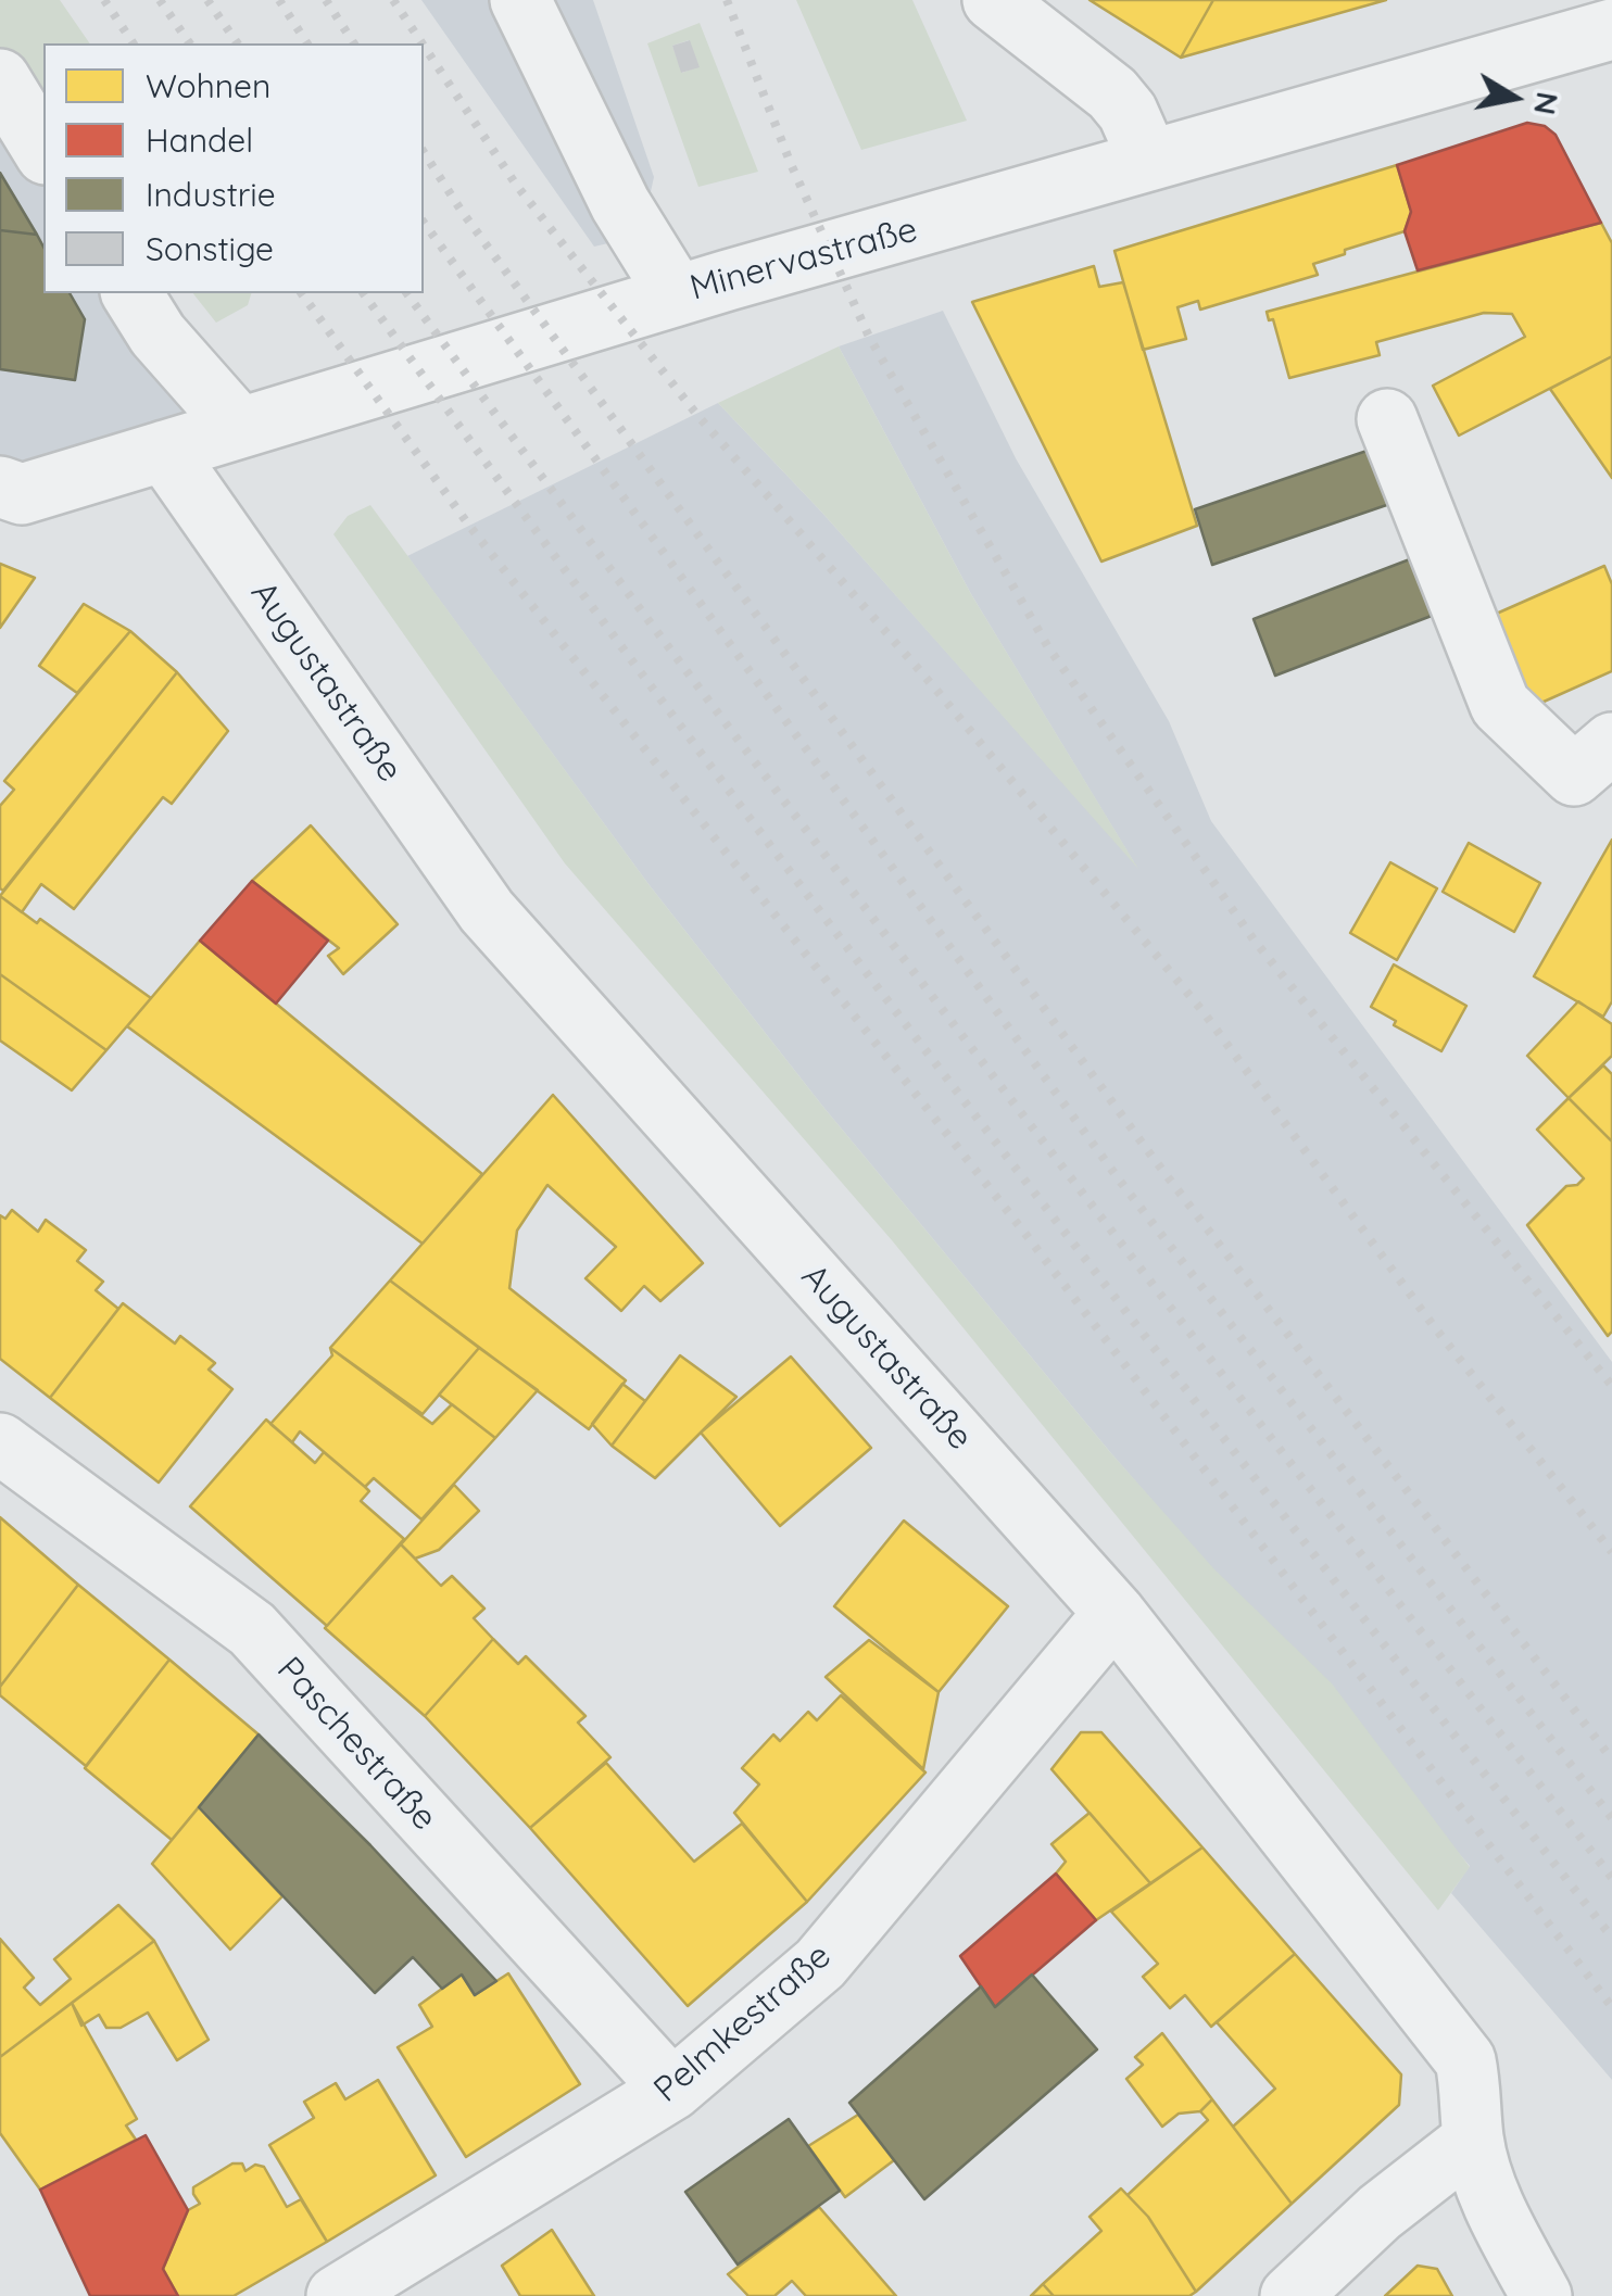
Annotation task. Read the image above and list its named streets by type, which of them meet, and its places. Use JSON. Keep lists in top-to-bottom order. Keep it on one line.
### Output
{"streets":{"street":["Minervastraße","Augustastraße","Paschestraße","Pelmkestraße"]},"crossings":[["Minervastraße","Augustastraße"],["Augustastraße","Pelmkestraße"],["Paschestraße","Pelmkestraße"]],"legend":["Wohnen","Handel","Industrie","Sonstige"],"north":"right"}
